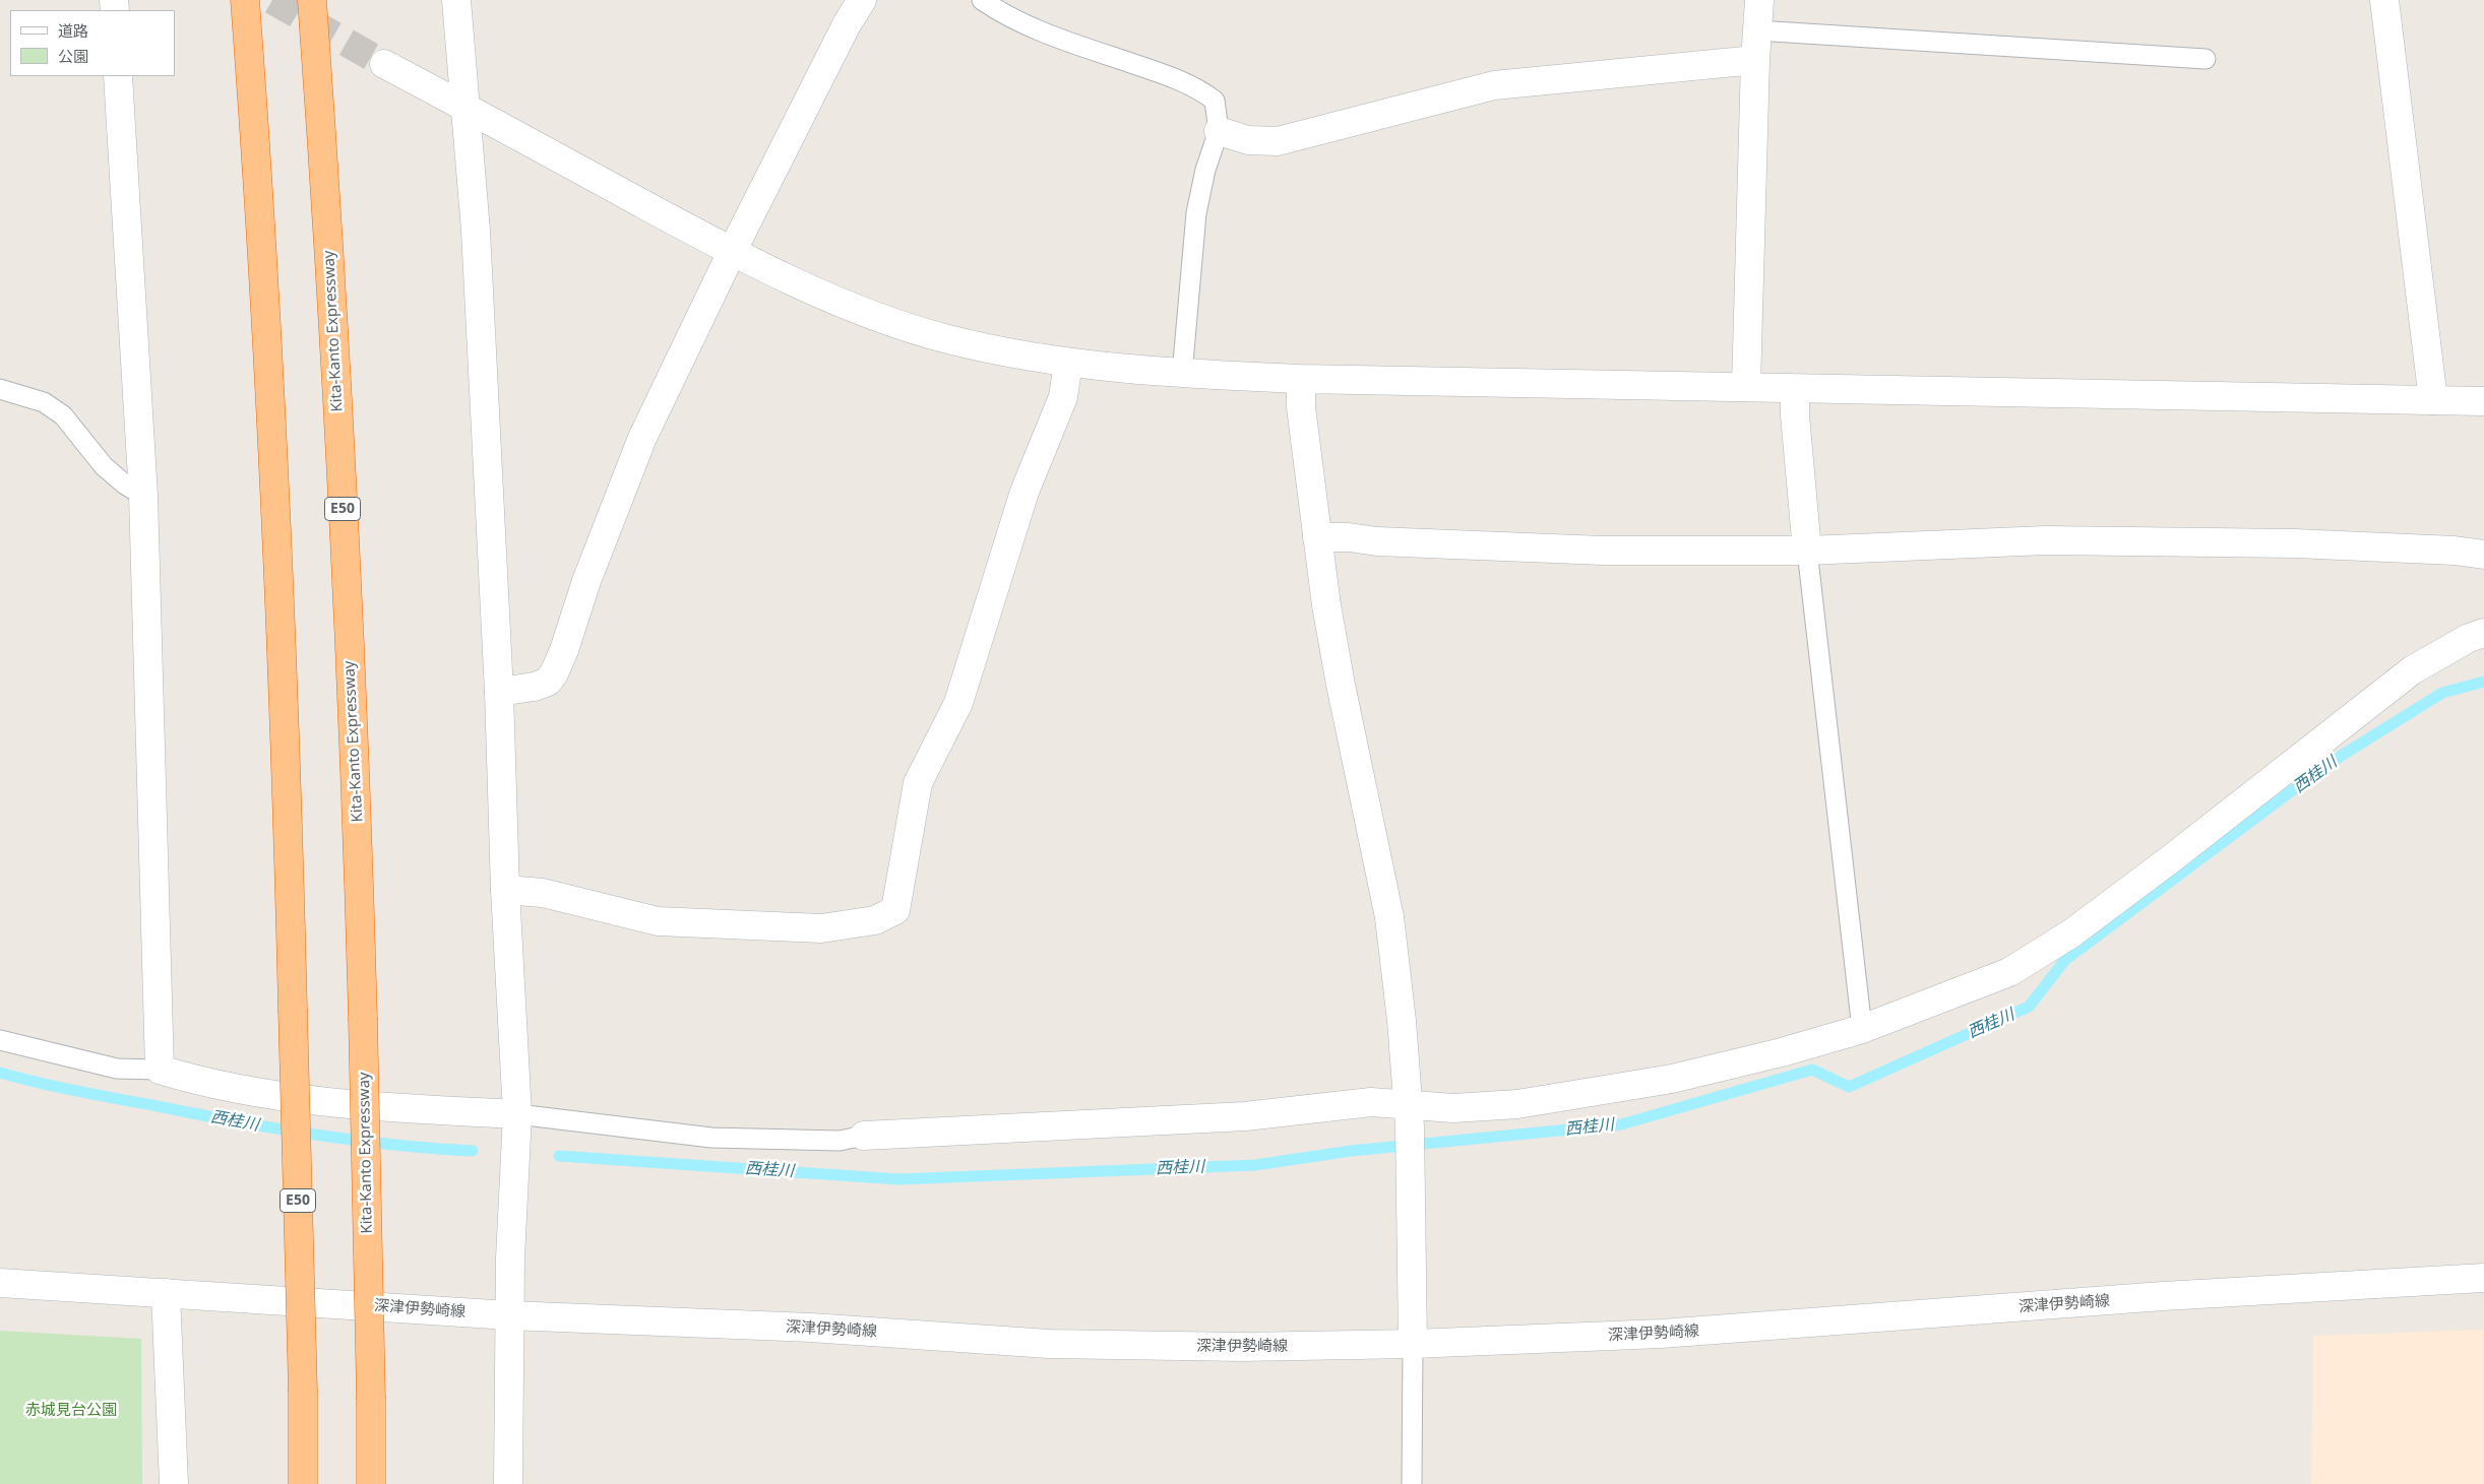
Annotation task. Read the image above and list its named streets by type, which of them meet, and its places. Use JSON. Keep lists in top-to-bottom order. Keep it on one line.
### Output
{"streets":{"highway":["Kita-Kanto Expressway","E50"],"street":["深津伊勢崎線"]},"water":["西桂川"],"parks":["赤城見台公園"],"legend":["道路","公園"]}
